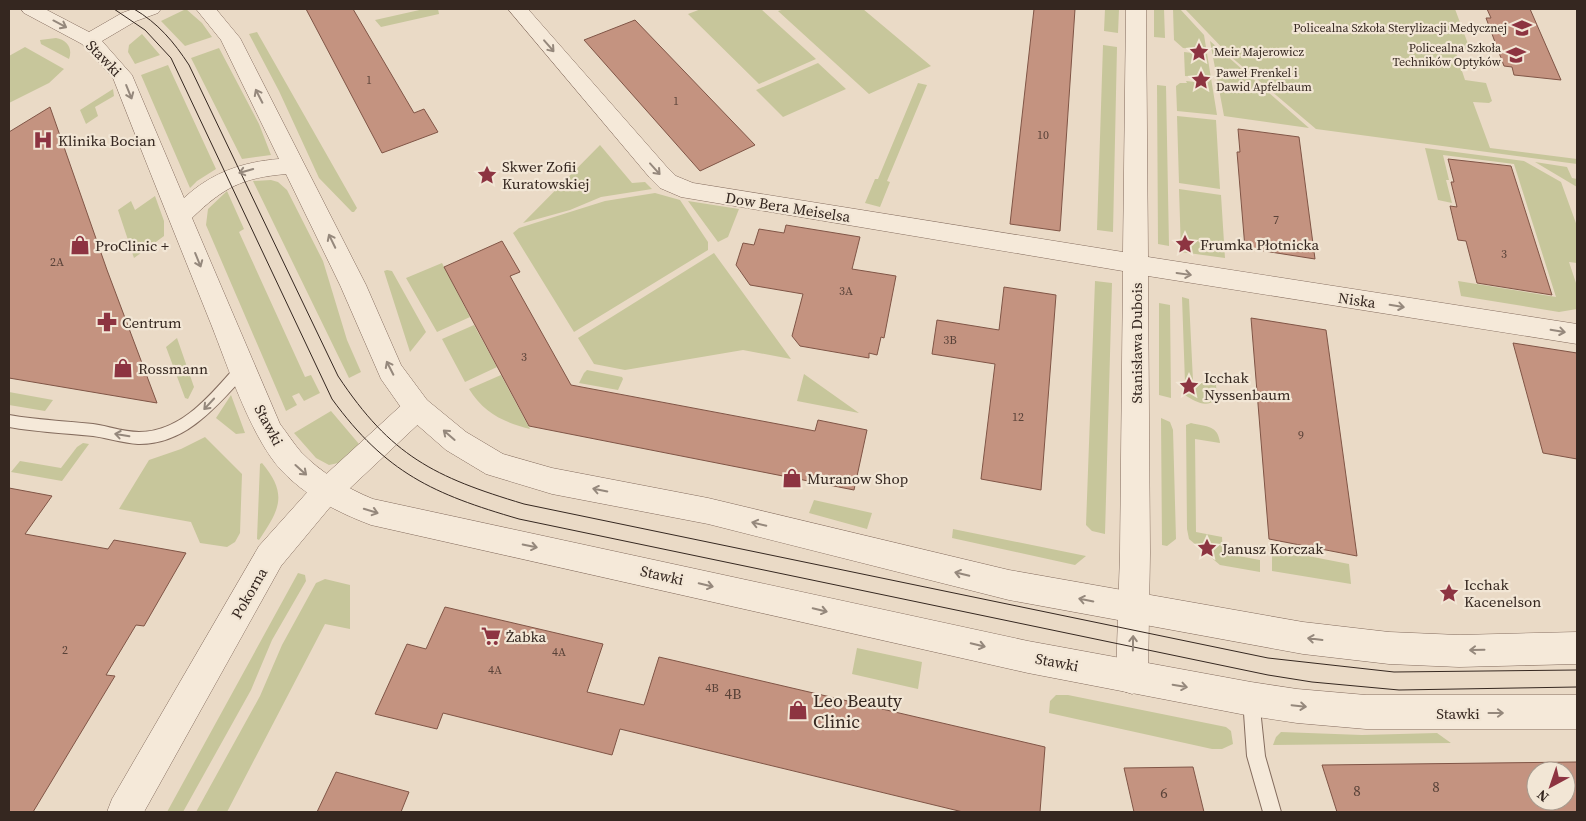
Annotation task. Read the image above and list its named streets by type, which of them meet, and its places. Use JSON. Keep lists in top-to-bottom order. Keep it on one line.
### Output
{"streets":{"street":["Stawki","Dow Bera Meiselsa","Niska","Stanisława Dubois","Pokorna"]},"crossings":[["Stawki","Stanisława Dubois"],["Stawki","Pokorna"],["Dow Bera Meiselsa","Niska"],["Dow Bera Meiselsa","Stanisława Dubois"],["Niska","Stanisława Dubois"]],"one_way":["Dow Bera Meiselsa","Niska"],"places":{"school or university":["Policealna Szkoła Sterylizacji Medycznej","Policealna Szkoła Techników Optyków"],"place":["Meir Majerowicz","Paweł Frenkel i Dawid Apfelbaum","Skwer Zofii Kuratowskiej","Frumka Płotnicka","Icchak Nyssenbaum","Janusz Korczak","Icchak Kacenelson"],"hospital":["Klinika Bocian"],"shop":["ProClinic +","Rossmann","Muranow Shop","Leo Beauty Clinic"],"pharmacy":["Centrum"],"supermarket":["Żabka"]},"house_numbers":["1","1","10","7","3","2A","3A","3B","3","12","9","2","4A","4A","4B","4B","8","8","6"],"north":"bottom left"}
